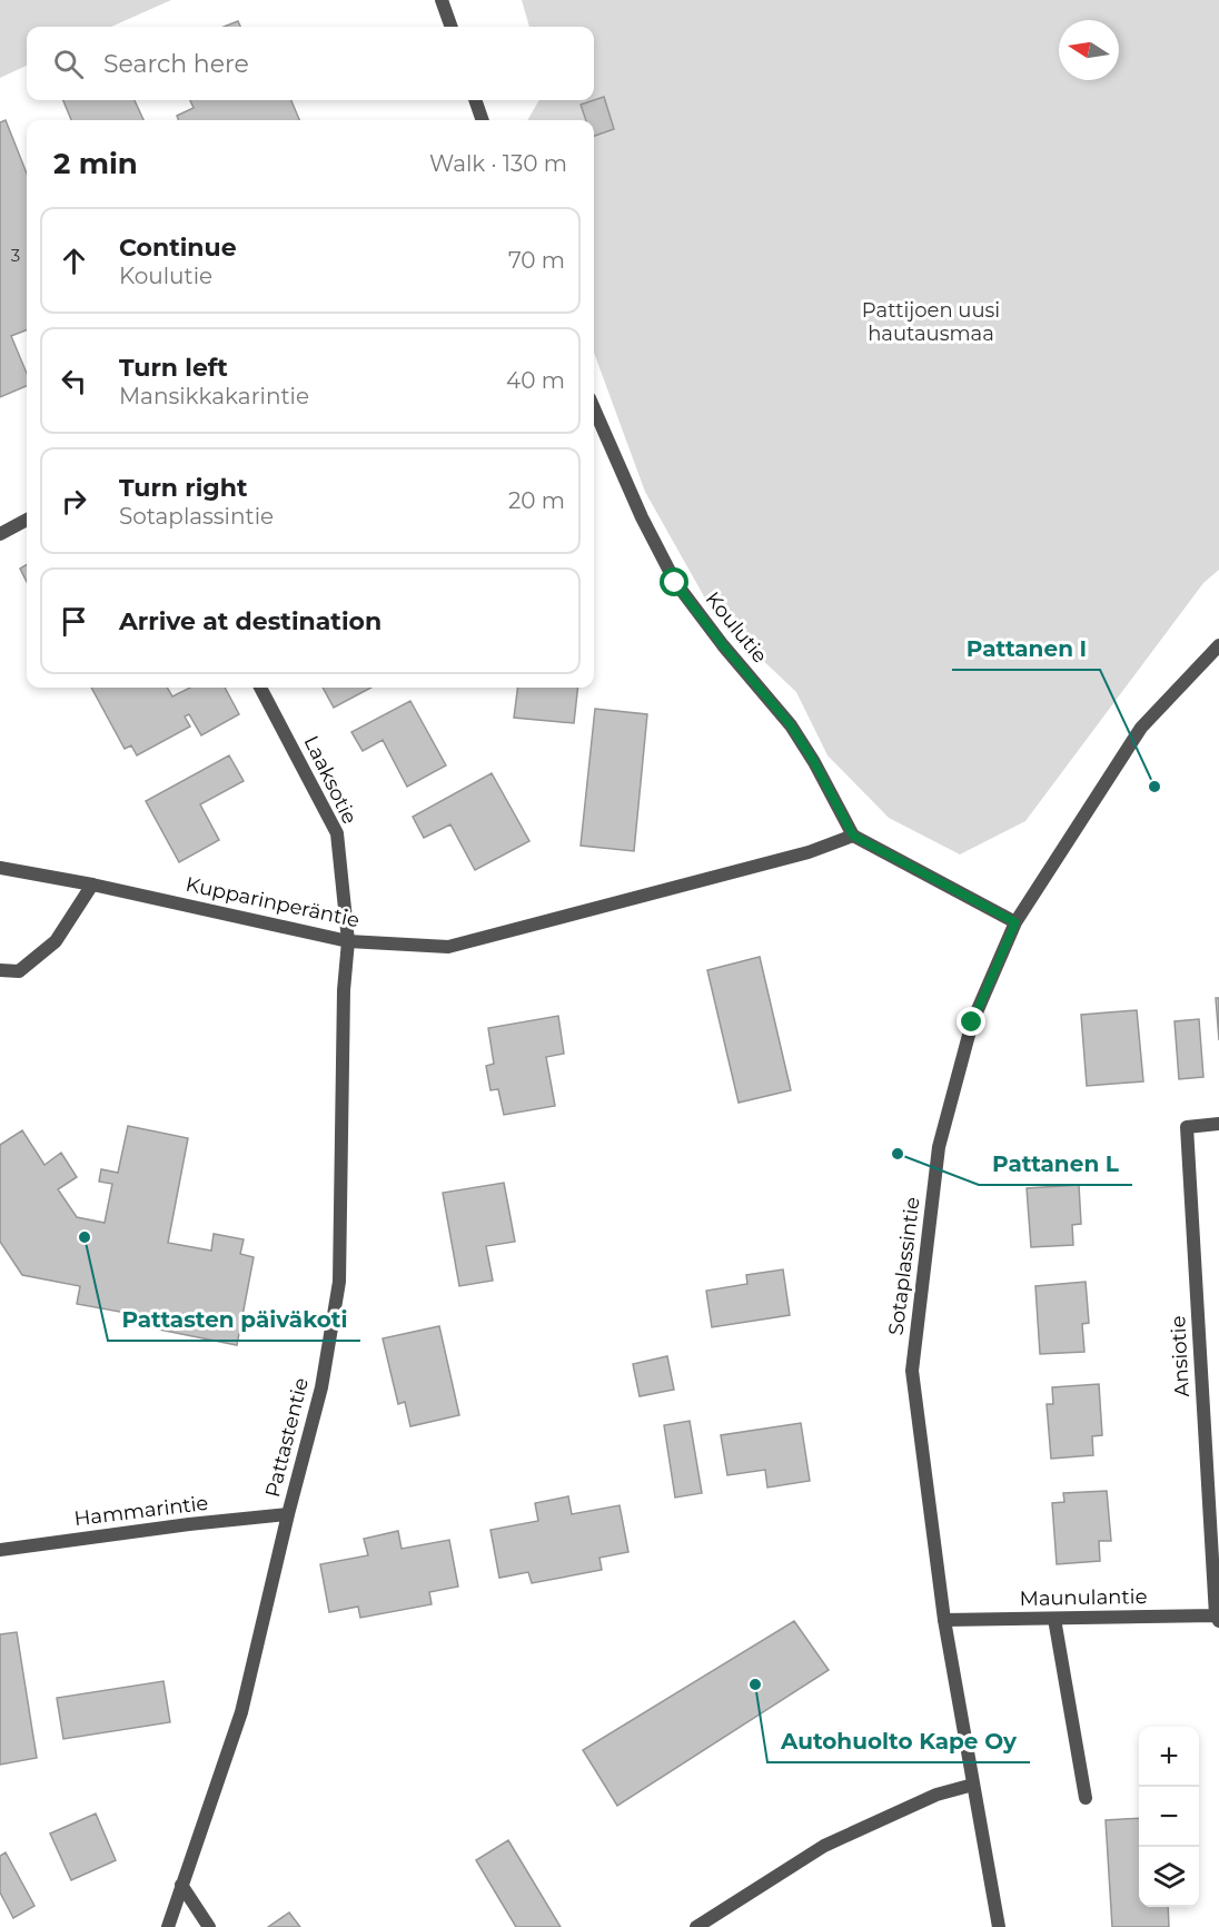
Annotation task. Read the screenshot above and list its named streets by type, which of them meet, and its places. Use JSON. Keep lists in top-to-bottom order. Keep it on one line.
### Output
{"streets":{"street":["Koulutie","Laaksotie","Kupparinperäntie","Sotaplassintie","Ansiotie","Pattastentie","Hammarintie","Maunulantie"]},"crossings":[["Koulutie","Kupparinperäntie"],["Laaksotie","Kupparinperäntie"],["Laaksotie","Pattastentie"],["Kupparinperäntie","Pattastentie"],["Sotaplassintie","Maunulantie"],["Ansiotie","Maunulantie"],["Pattastentie","Hammarintie"]],"parks":["Pattijoen uusi hautausmaa"],"places":["Pattanen I","Pattanen L","Pattasten päiväkoti","Autohuolto Kape Oy"],"house_numbers":["3"],"north":"left","page":{"search":"Search here","heading":["2 min","Walk · 130 m"],"list":[["Continue","Koulutie","70 m"],["Turn left","Mansikkakarintie","40 m"],["Turn right","Sotaplassintie","20 m"],"Arrive at destination"],"map_buttons":["+","−"]}}
